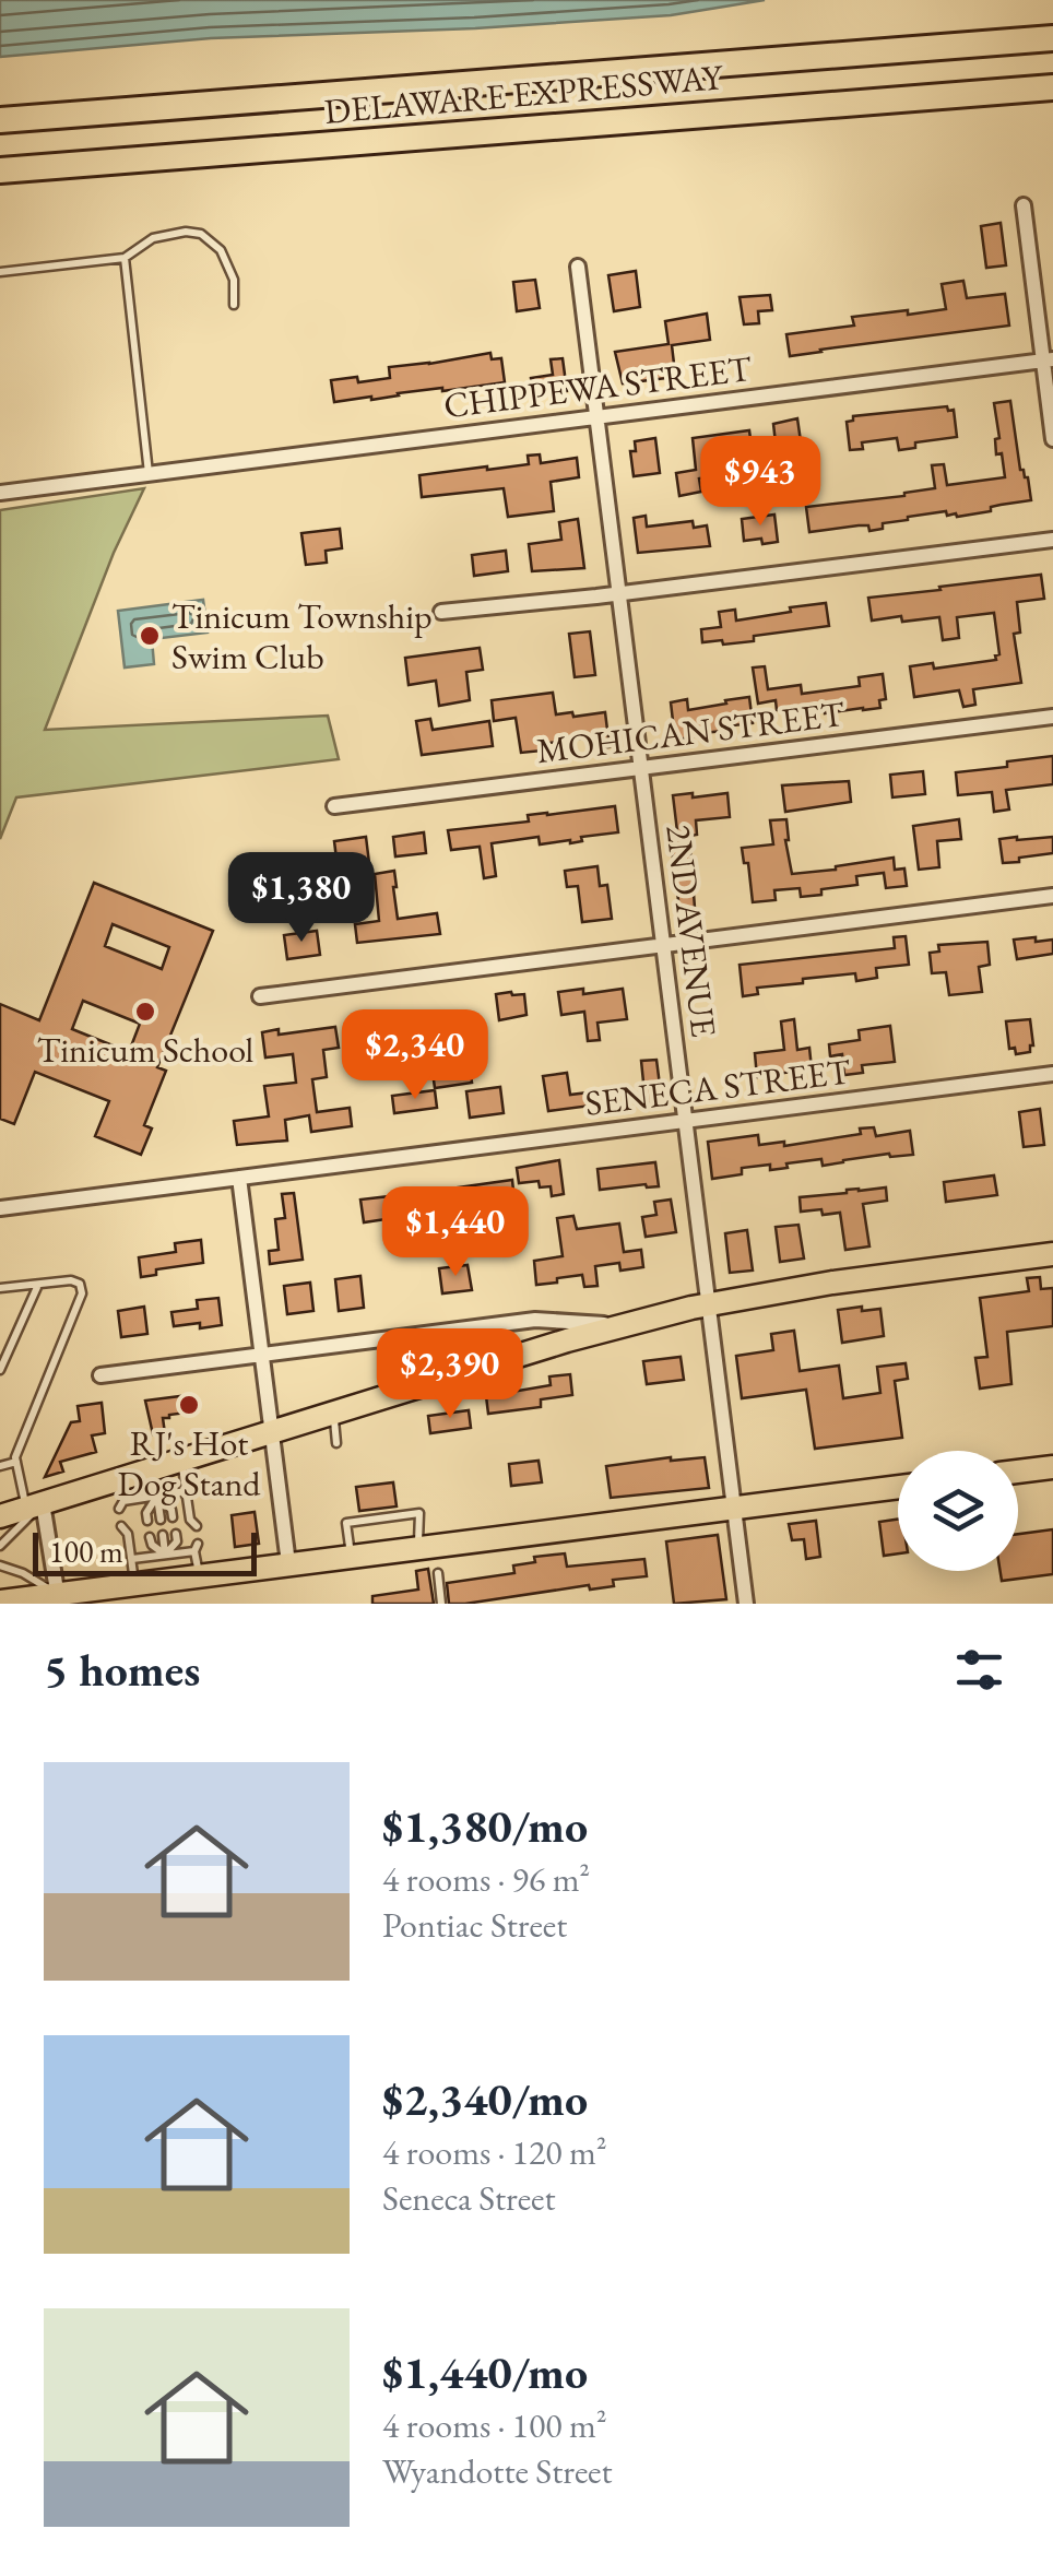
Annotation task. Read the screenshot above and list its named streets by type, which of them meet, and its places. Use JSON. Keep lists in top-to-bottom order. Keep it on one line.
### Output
{"streets":{"highway":["DELAWARE EXPRESSWAY"],"street":["CHIPPEWA STREET","MOHICAN STREET","2ND AVENUE","SENECA STREET"]},"crossings":[["CHIPPEWA STREET","2ND AVENUE"],["MOHICAN STREET","2ND AVENUE"],["2ND AVENUE","SENECA STREET"]],"places":["Tinicum Township Swim Club","Tinicum School","RJ's Hot Dog Stand"],"scale_bar":"100 m","page":{"price":["$943","$1,380","$2,340","$1,440","$2,390"],"scale":"100 m","heading":"5 homes","list":[{"name":"$1,380/mo","note":"4 rooms · 96 m² · Pontiac Street"},{"name":"$2,340/mo","note":"4 rooms · 120 m² · Seneca Street"},{"name":"$1,440/mo","note":"4 rooms · 100 m² · Wyandotte Street"}]}}
